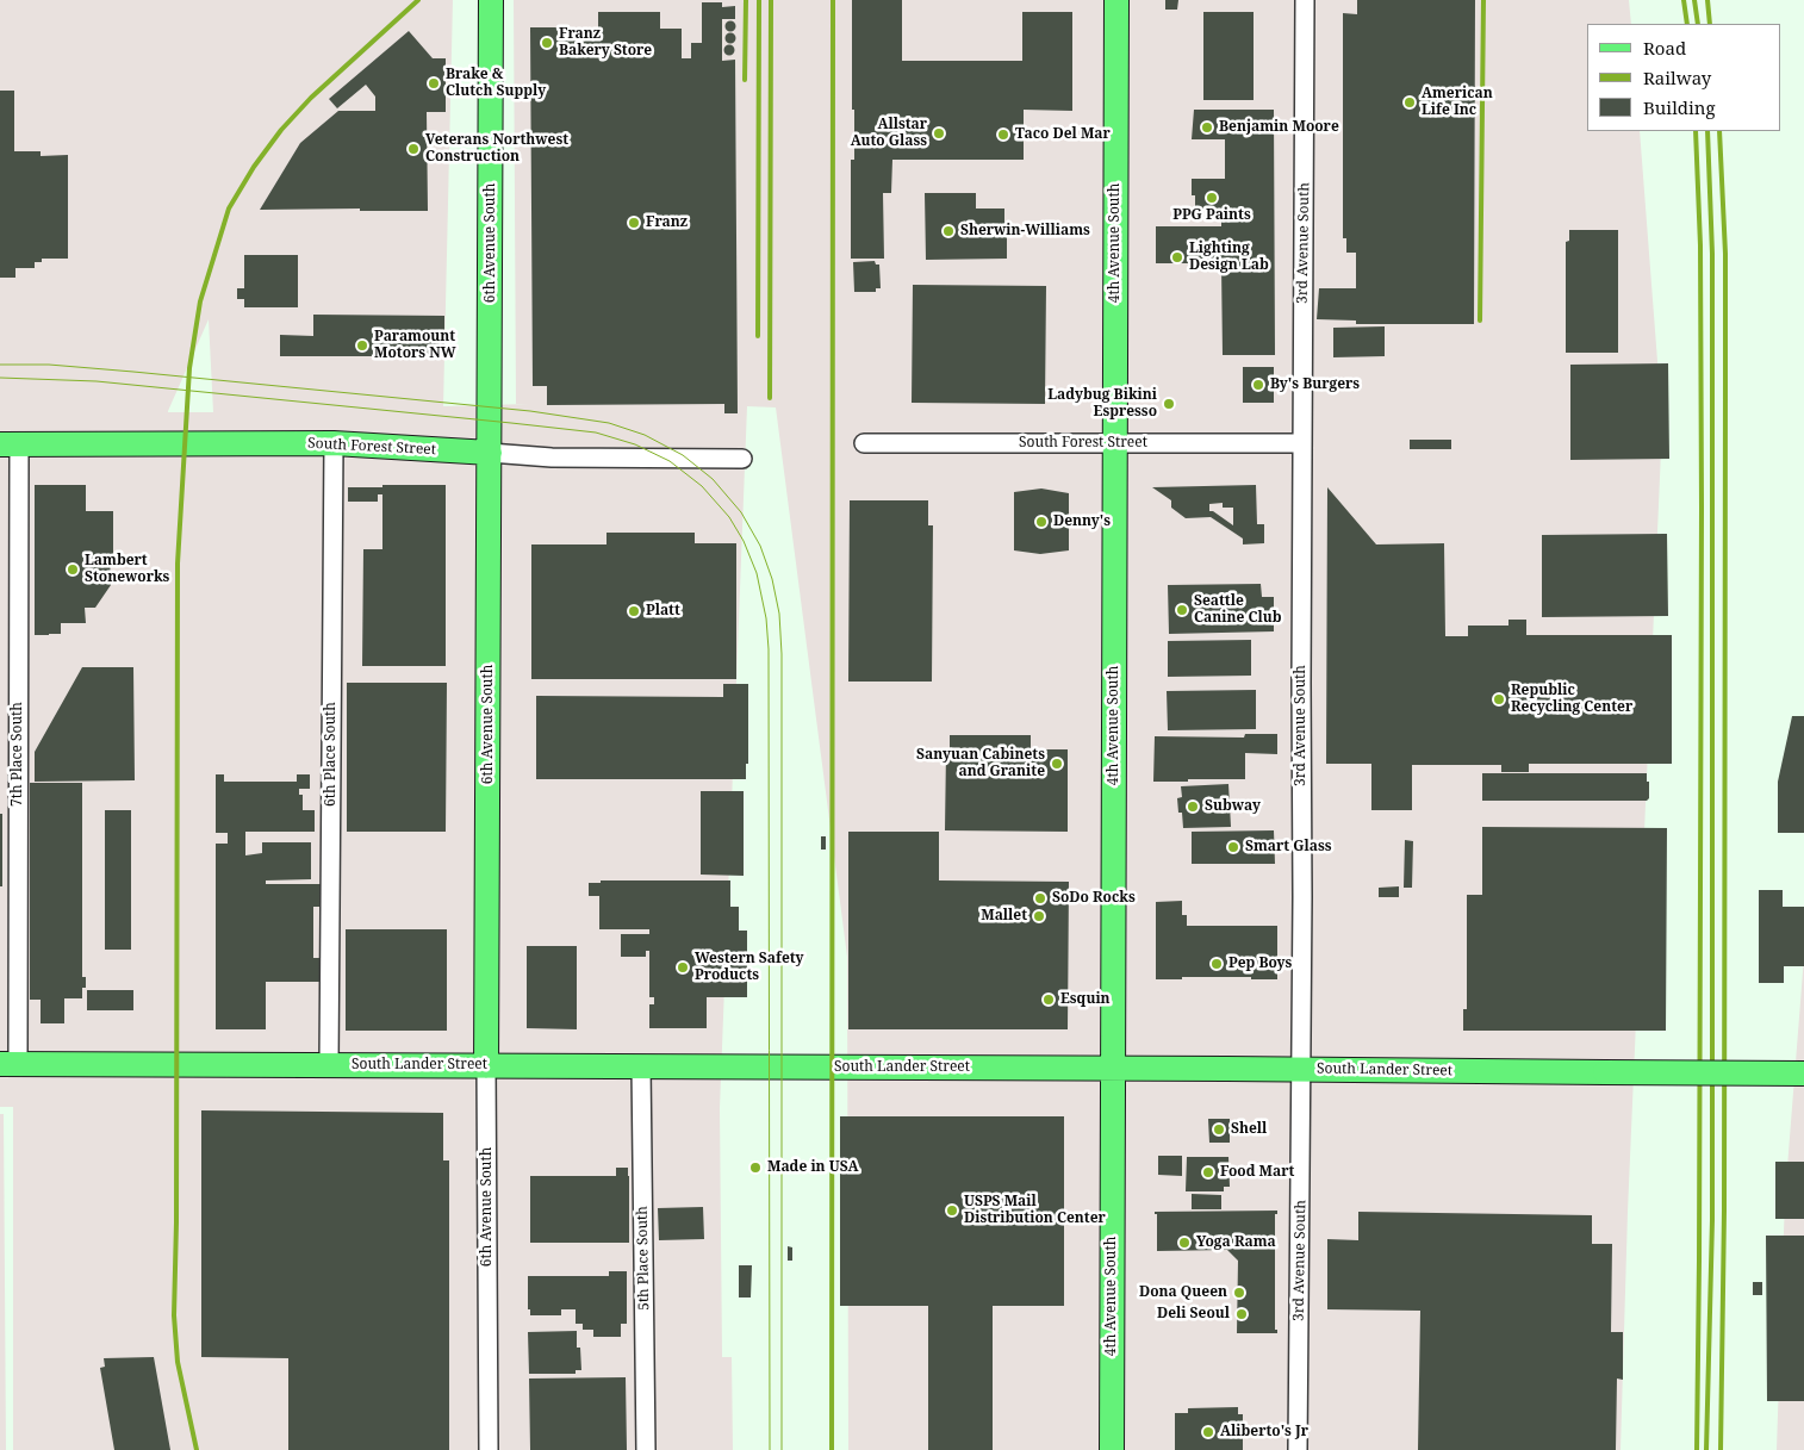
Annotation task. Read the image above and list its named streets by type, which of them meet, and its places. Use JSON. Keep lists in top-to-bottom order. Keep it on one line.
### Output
{"streets":{"main road":["6th Avenue South","4th Avenue South","South Forest Street","South Lander Street"],"street":["3rd Avenue South","7th Place South","6th Place South","5th Place South"]},"crossings":[["6th Avenue South","South Forest Street"],["6th Avenue South","South Lander Street"],["4th Avenue South","South Forest Street"],["4th Avenue South","South Lander Street"],["3rd Avenue South","South Forest Street"],["3rd Avenue South","South Lander Street"],["South Forest Street","7th Place South"],["South Forest Street","6th Place South"],["7th Place South","South Lander Street"],["6th Place South","South Lander Street"],["South Lander Street","5th Place South"]],"places":["Franz Bakery Store","Brake & Clutch Supply","American Life Inc","Benjamin Moore","Allstar Auto Glass","Taco Del Mar","Veterans Northwest Construction","PPG Paints","Franz","Sherwin-Williams","Lighting Design Lab","Paramount Motors NW","By's Burgers","Ladybug Bikini Espresso","Denny's","Lambert Stoneworks","Seattle Canine Club","Platt","Republic Recycling Center","Sanyuan Cabinets and Granite","Subway","Smart Glass","SoDo Rocks","Mallet","Pep Boys","Western Safety Products","Esquin","Shell","Made in USA","Food Mart","USPS Mail Distribution Center","Yoga Rama","Dona Queen","Deli Seoul","Aliberto's Jr"],"legend":["Road","Railway","Building"]}
